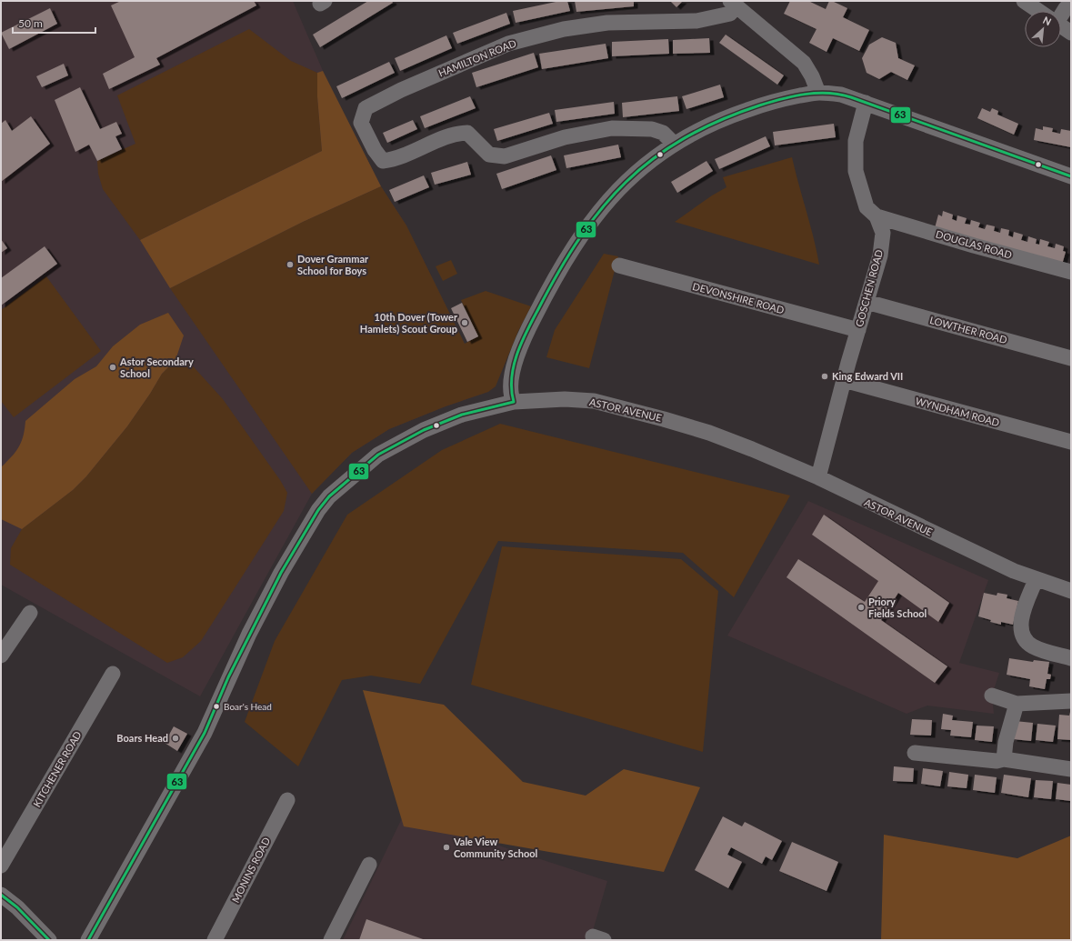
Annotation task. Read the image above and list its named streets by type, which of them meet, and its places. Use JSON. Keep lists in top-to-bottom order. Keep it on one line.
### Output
{"streets":{"street":["HAMILTON ROAD","DOUGLAS ROAD","GOSCHEN ROAD","DEVONSHIRE ROAD","LOWTHER ROAD","ASTOR AVENUE","WYNDHAM ROAD","KITCHENER ROAD","MONINS ROAD"]},"crossings":[["DOUGLAS ROAD","GOSCHEN ROAD"],["GOSCHEN ROAD","DEVONSHIRE ROAD"],["GOSCHEN ROAD","LOWTHER ROAD"],["GOSCHEN ROAD","ASTOR AVENUE"],["GOSCHEN ROAD","WYNDHAM ROAD"]],"places":["Dover Grammar School for Boys","10th Dover (Tower Hamlets) Scout Group","Astor Secondary School","King Edward VII","Priory Fields School","Boar's Head","Boars Head","Vale View Community School"],"lines":["transit line 63"],"scale_bar":"50 m","north":"top right"}
